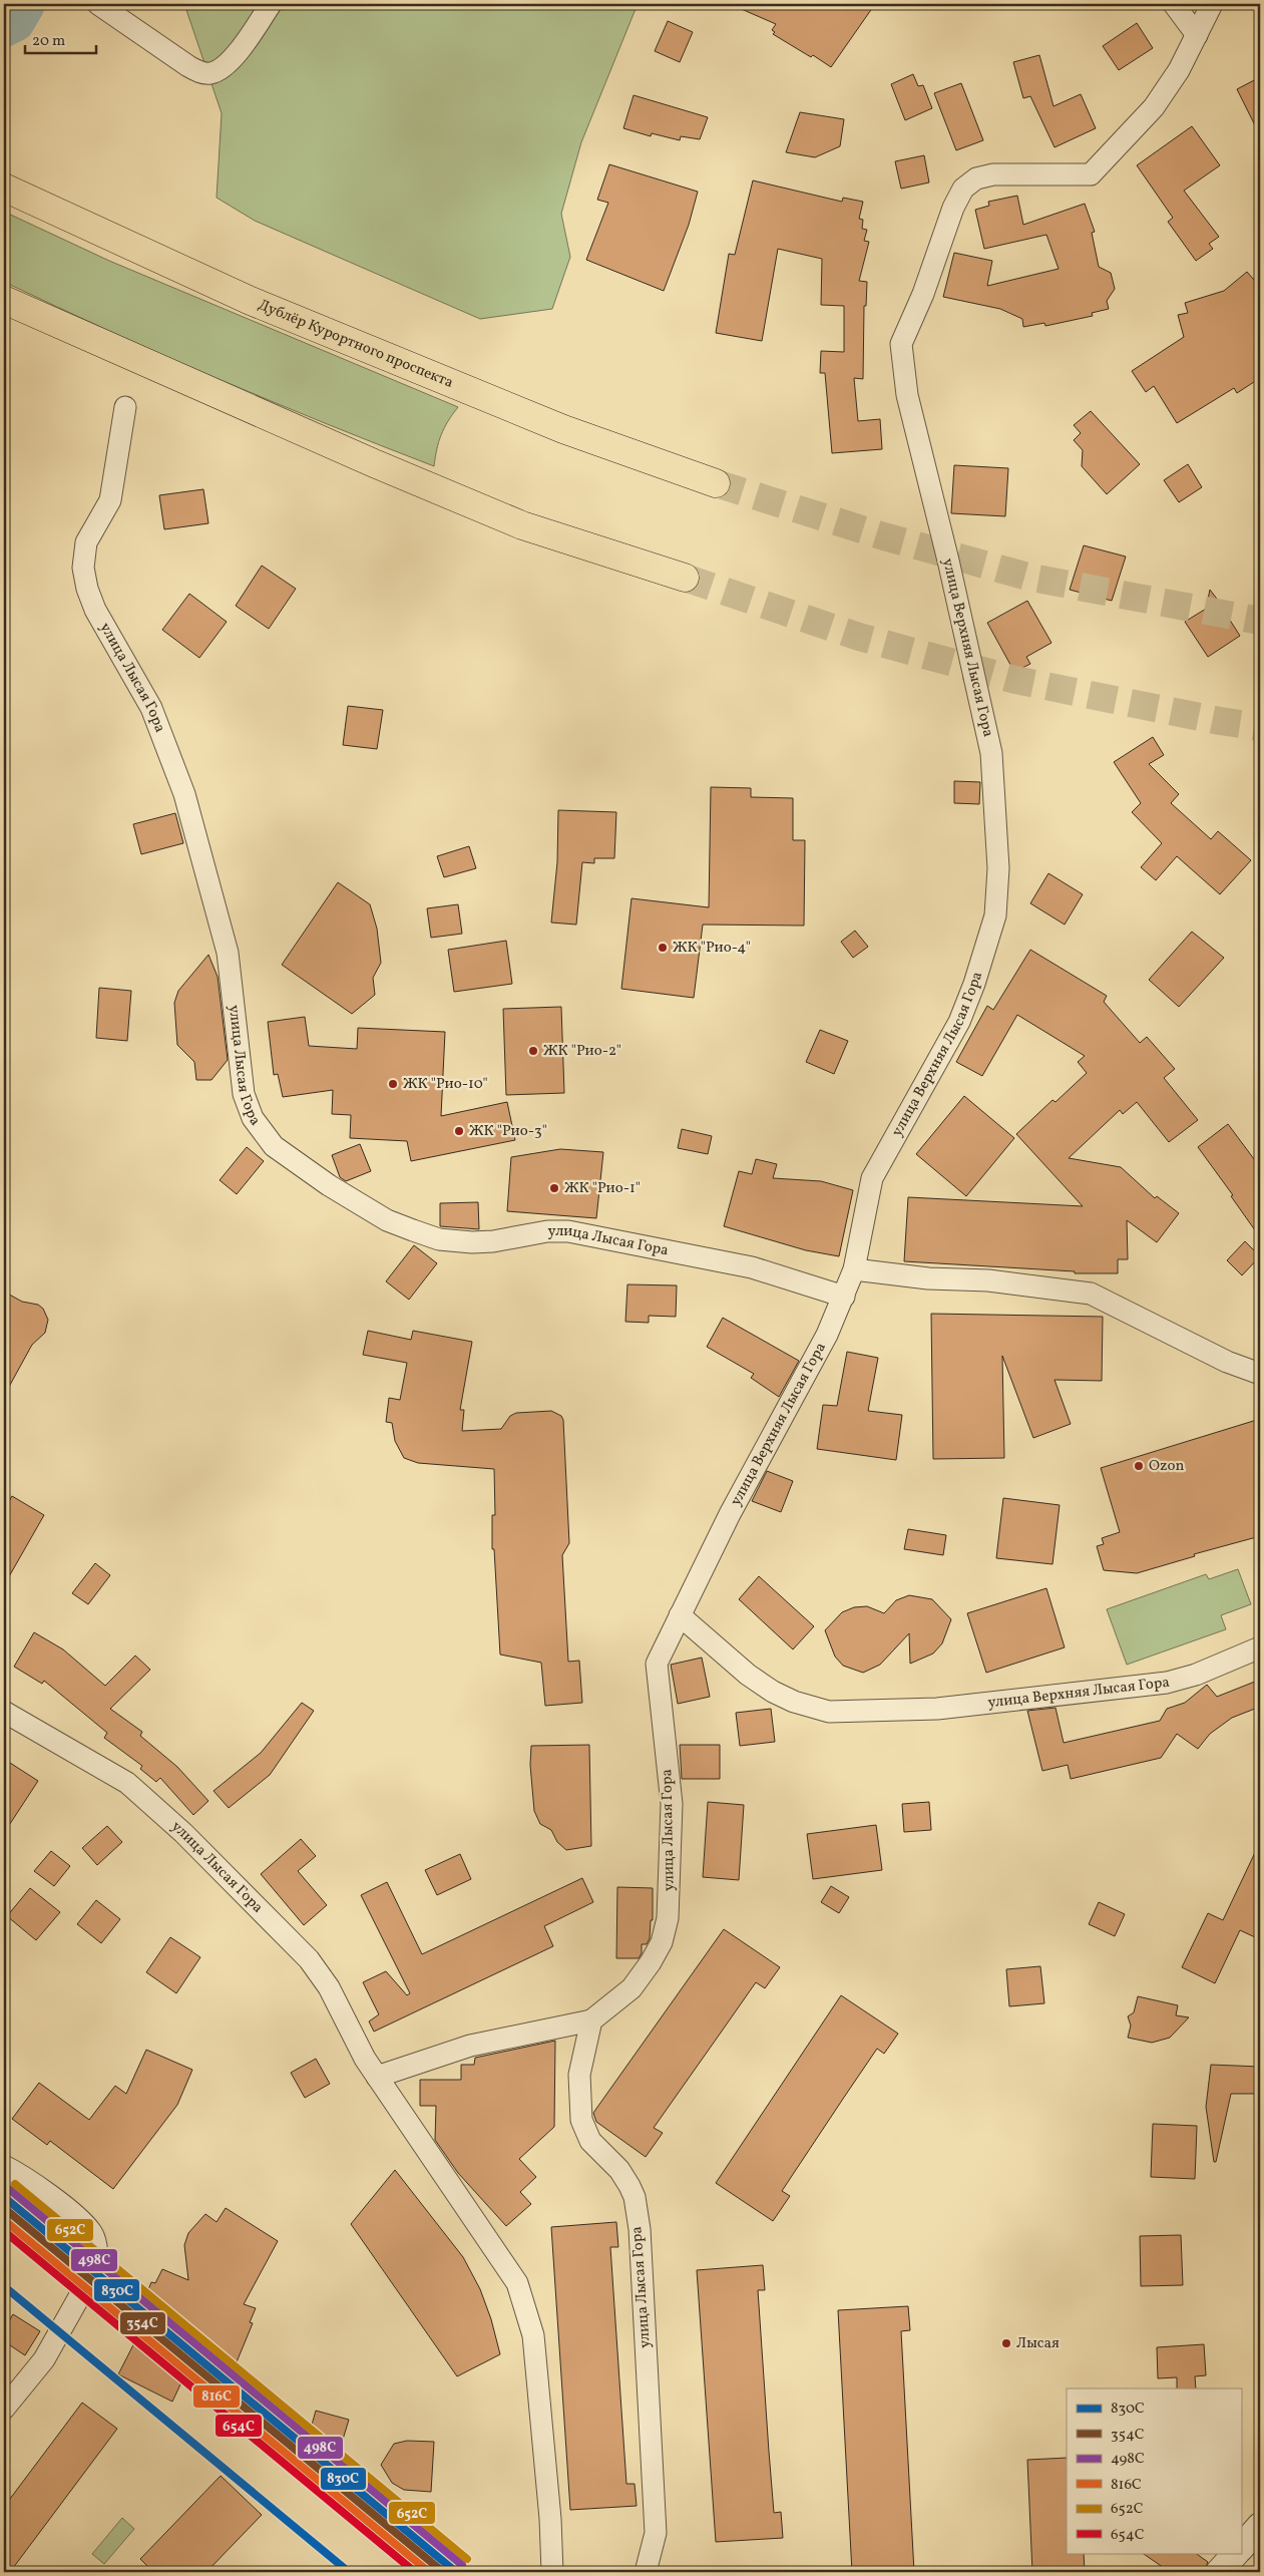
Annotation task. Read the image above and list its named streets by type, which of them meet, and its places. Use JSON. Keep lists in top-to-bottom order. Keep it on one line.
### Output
{"streets":{"main road":["Дублёр Курортного проспекта"],"street":["улица Верхняя Лысая Гора","улица Лысая Гора"]},"crossings":[["улица Верхняя Лысая Гора","улица Лысая Гора"]],"places":["ЖК \"Рио-4\"","ЖК \"Рио-2\"","ЖК \"Рио-10\"","ЖК \"Рио-3\"","ЖК \"Рио-1\"","Ozon","Лысая"],"lines":["transit line 652С","transit line 498С","transit line 830С","transit line 354С","transit line 816С","transit line 654С"],"legend":["830С","354С","498С","816С","652С","654С"],"scale_bar":"20 m"}
